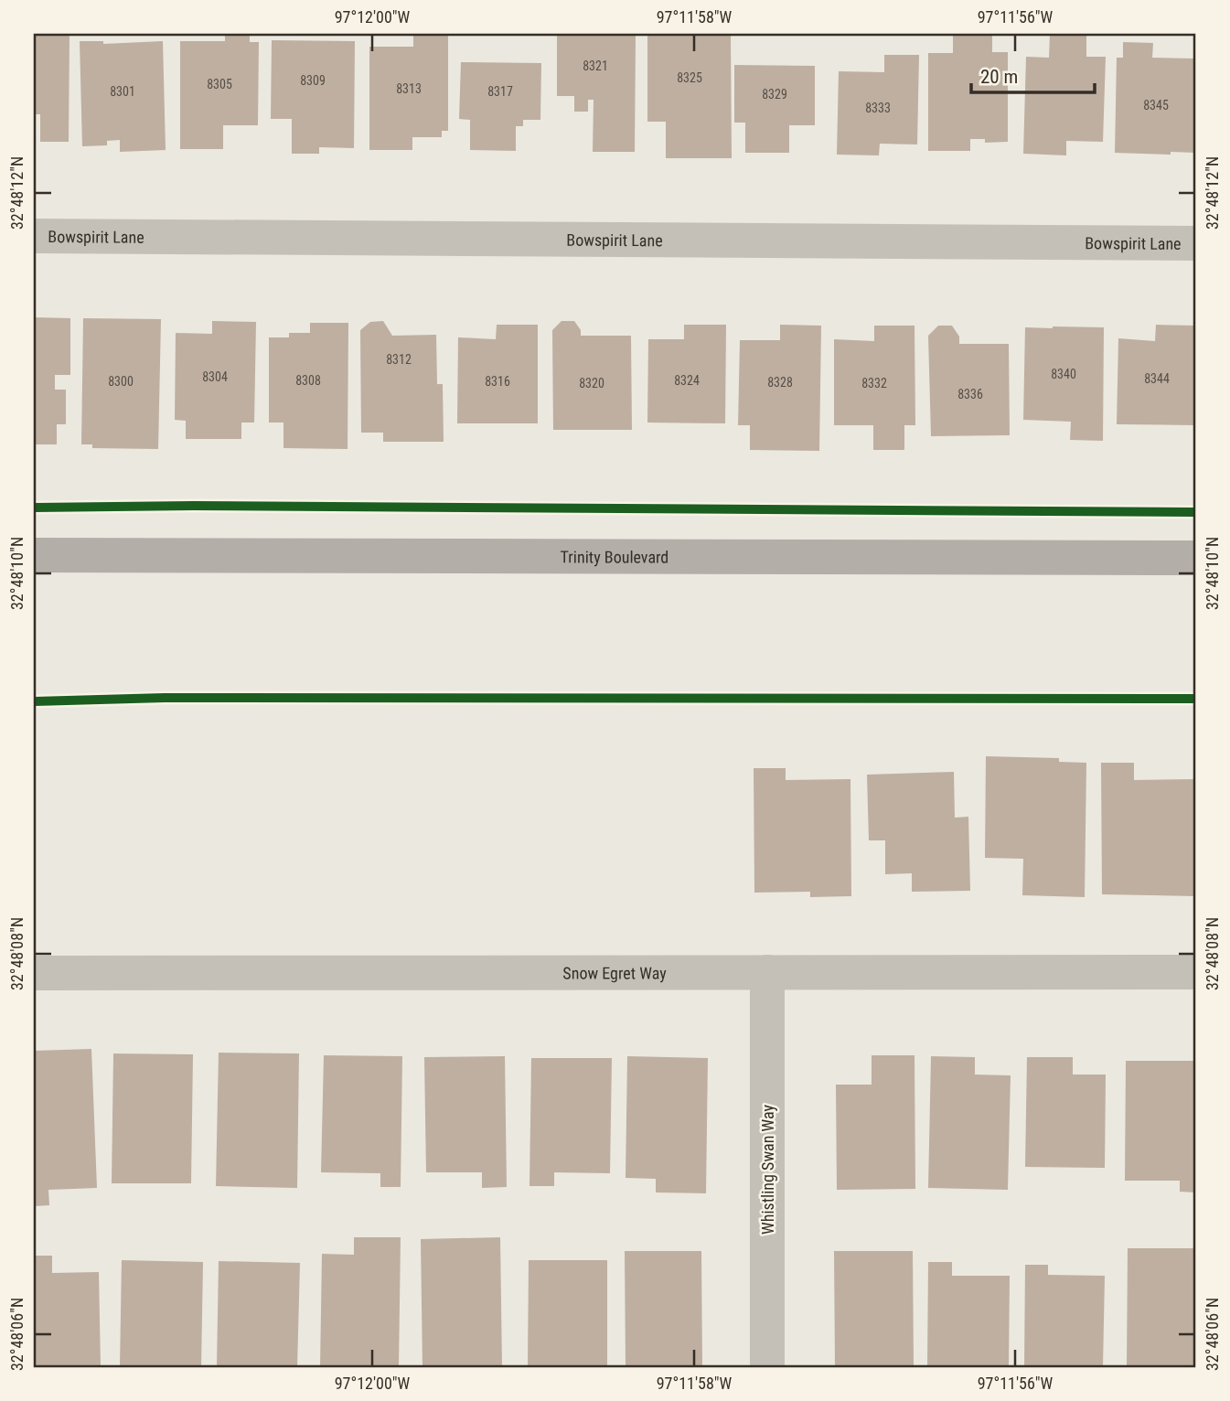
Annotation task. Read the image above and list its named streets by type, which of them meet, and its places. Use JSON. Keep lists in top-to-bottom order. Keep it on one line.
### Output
{"streets":{"main road":["Trinity Boulevard"],"street":["Bowspirit Lane","Snow Egret Way","Whistling Swan Way"]},"crossings":[["Snow Egret Way","Whistling Swan Way"]],"house_numbers":["8321","8325","8309","8305","8313","8301","8317","8329","8345","8333","8312","8340","8304","8344","8308","8324","8300","8316","8328","8320","8332","8336"],"scale_bar":"20 m","coordinates":["97°12'00\"W","97°11'58\"W","97°11'56\"W","32°48'12\"N","32°48'10\"N","32°48'08\"N","32°48'06\"N"]}
